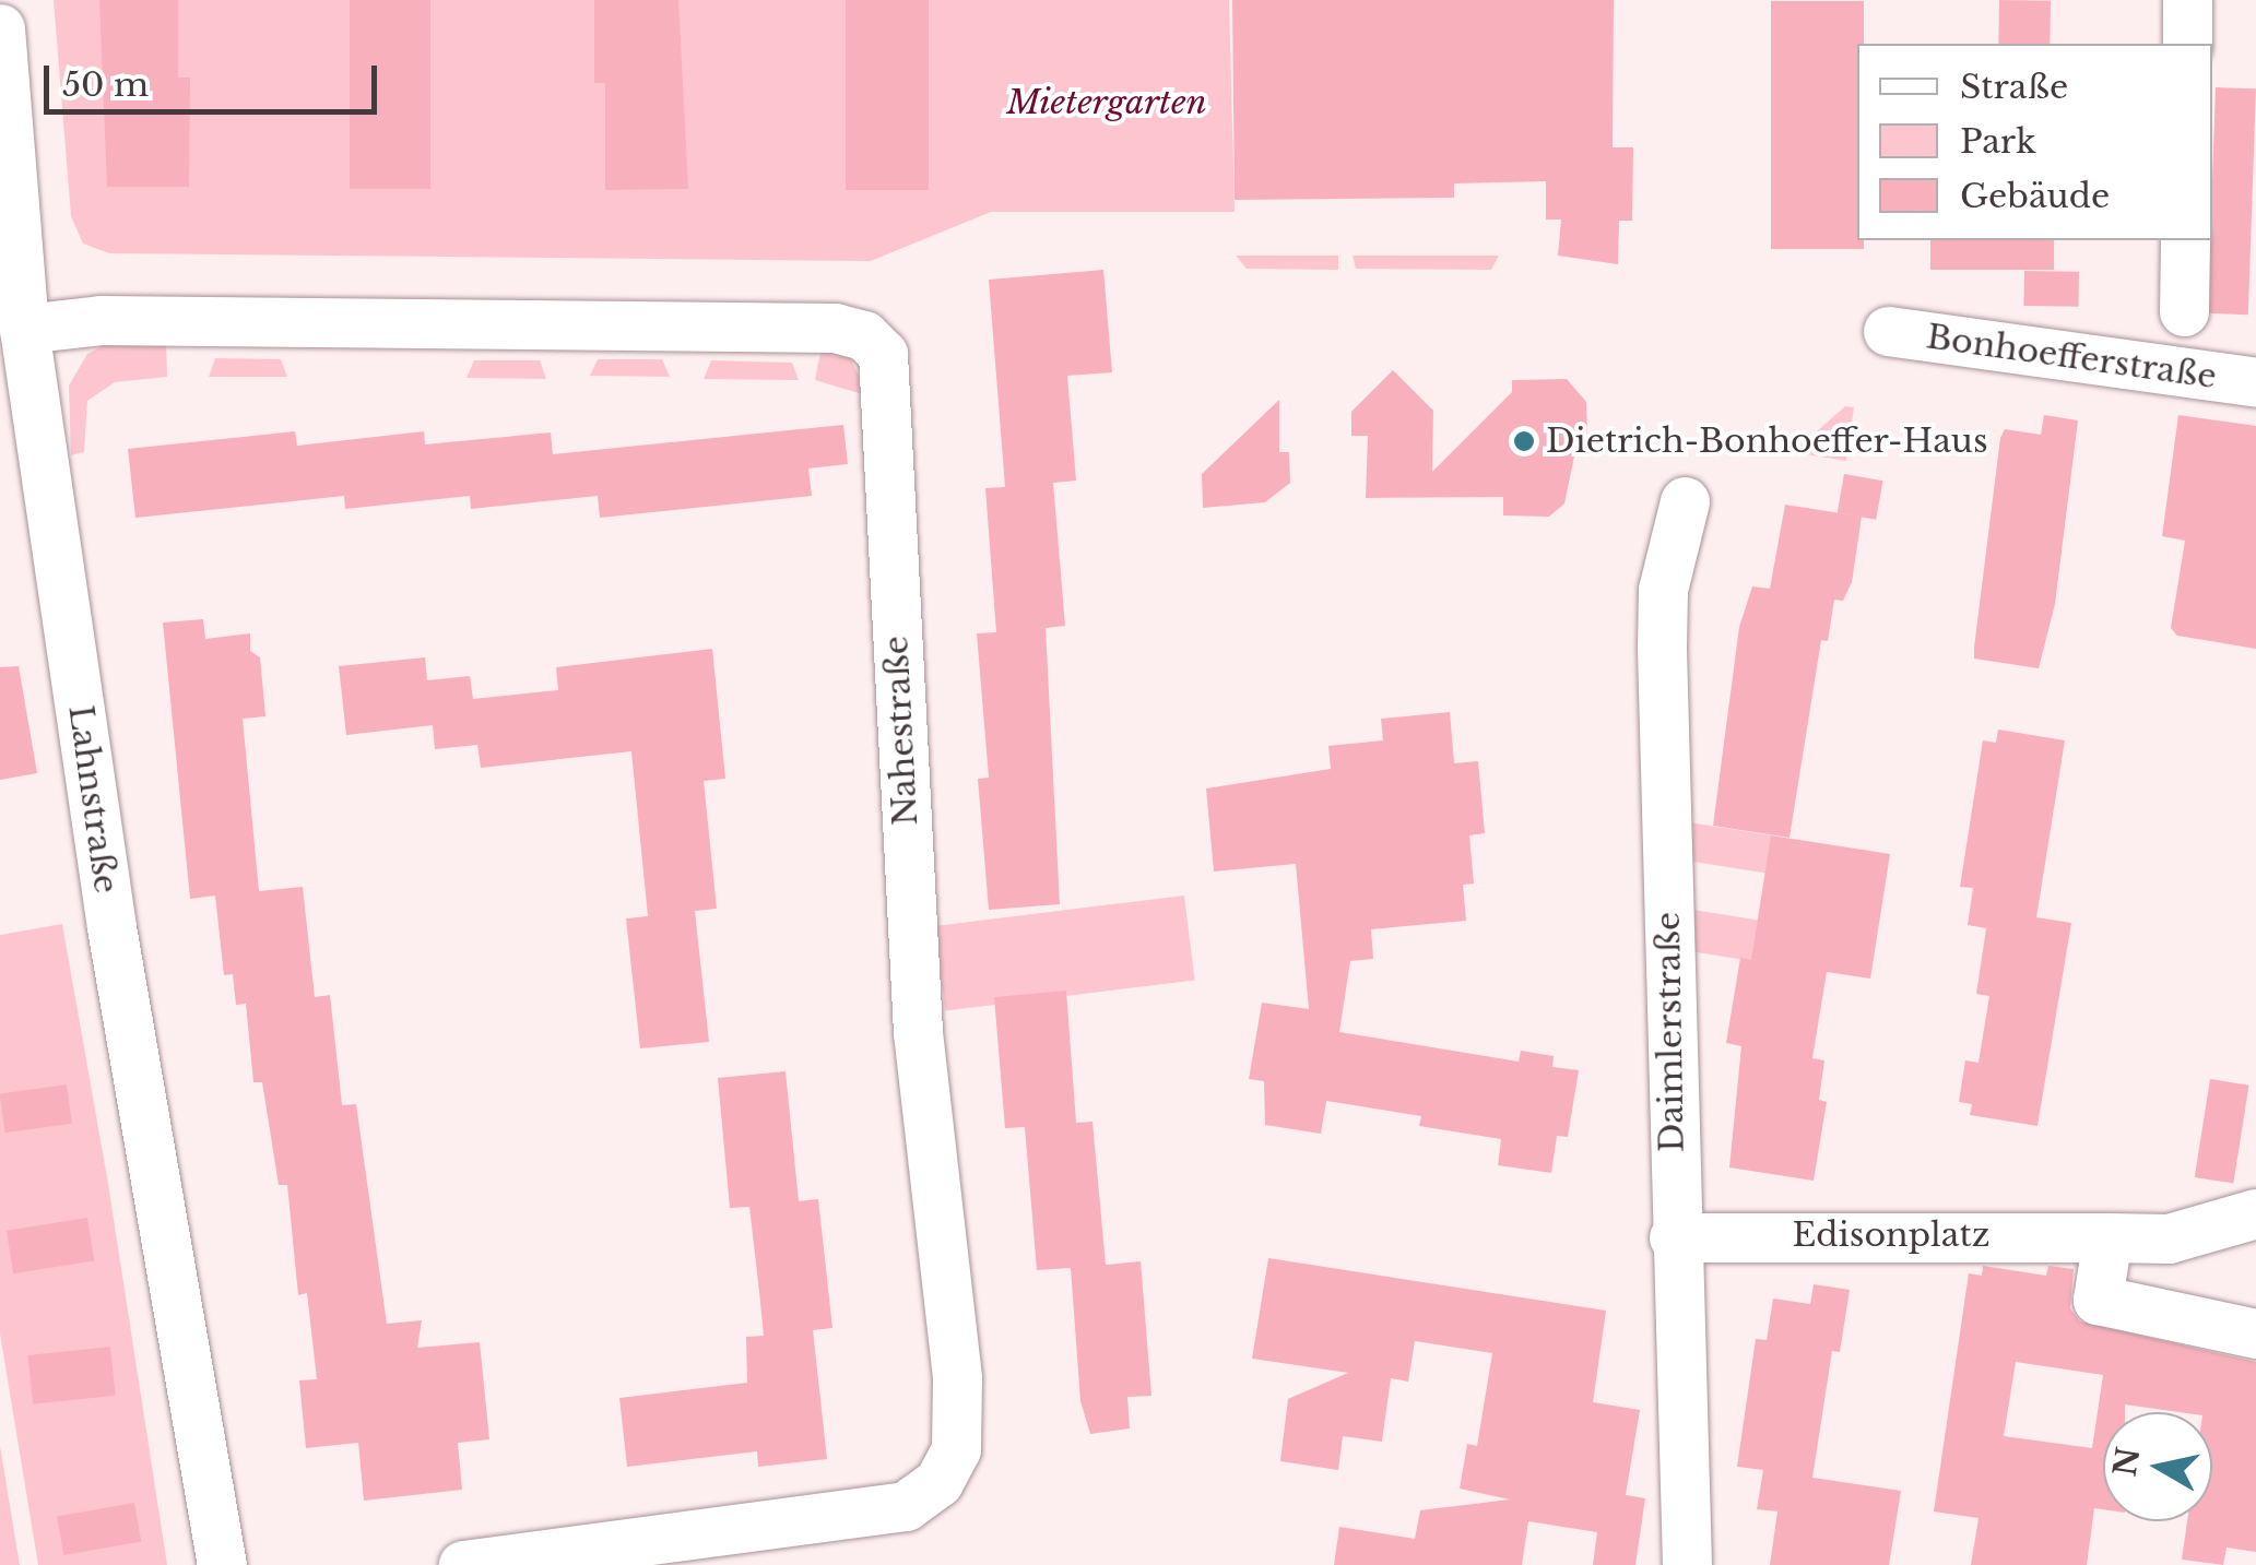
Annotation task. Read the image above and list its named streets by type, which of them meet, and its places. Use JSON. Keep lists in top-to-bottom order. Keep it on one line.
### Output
{"streets":{"street":["Bonhoefferstraße","Nahestraße","Lahnstraße","Daimlerstraße","Edisonplatz"]},"crossings":[["Nahestraße","Lahnstraße"],["Daimlerstraße","Edisonplatz"]],"parks":["Mietergarten"],"places":["Dietrich-Bonhoeffer-Haus"],"legend":["Straße","Park","Gebäude"],"scale_bar":"50 m","north":"left"}
